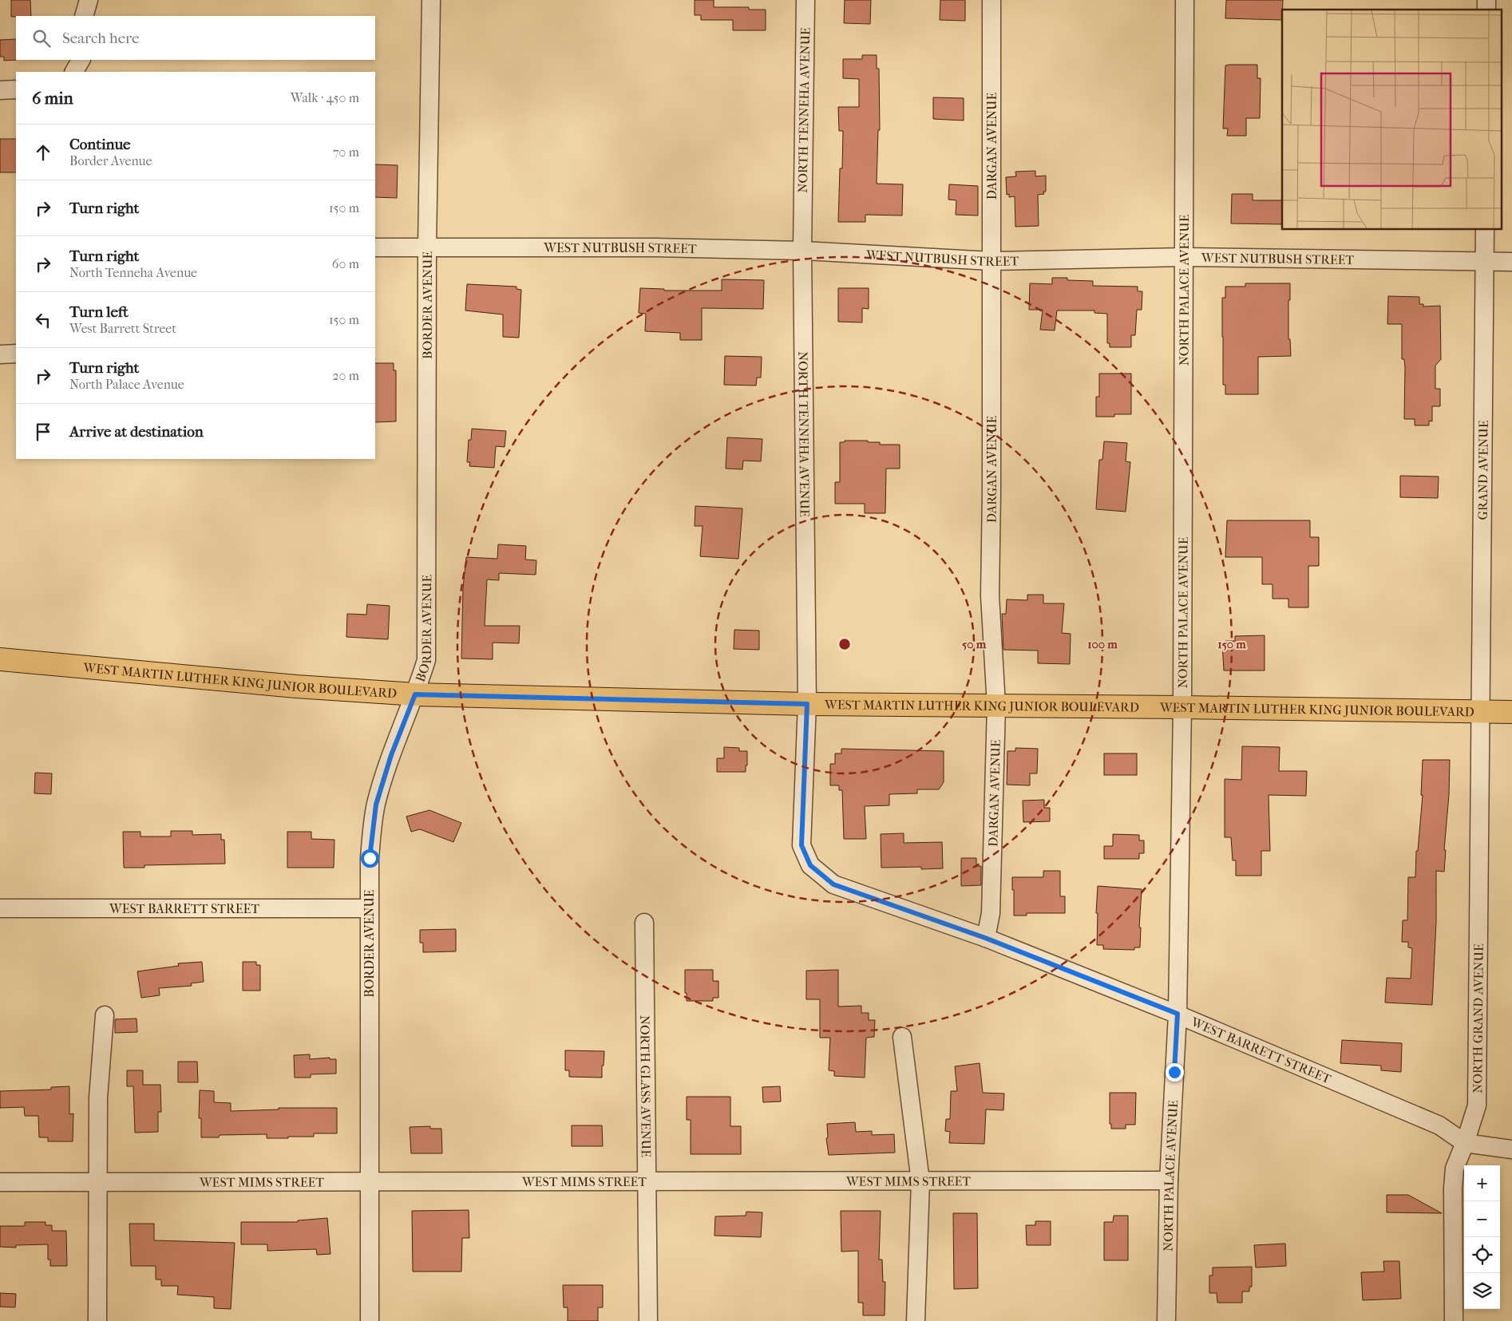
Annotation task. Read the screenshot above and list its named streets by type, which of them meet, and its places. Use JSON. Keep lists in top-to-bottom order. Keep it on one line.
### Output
{"streets":{"main road":["WEST MARTIN LUTHER KING JUNIOR BOULEVARD"],"street":["NORTH TENNEHA AVENUE","DARGAN AVENUE","WEST NUTBUSH STREET","NORTH PALACE AVENUE","BORDER AVENUE","GRAND AVENUE","WEST BARRETT STREET","NORTH GRAND AVENUE","NORTH GLASS AVENUE","WEST MIMS STREET"]},"crossings":[["NORTH TENNEHA AVENUE","WEST NUTBUSH STREET"],["NORTH TENNEHA AVENUE","WEST MARTIN LUTHER KING JUNIOR BOULEVARD"],["NORTH TENNEHA AVENUE","WEST BARRETT STREET"],["DARGAN AVENUE","WEST NUTBUSH STREET"],["DARGAN AVENUE","WEST MARTIN LUTHER KING JUNIOR BOULEVARD"],["DARGAN AVENUE","WEST BARRETT STREET"],["WEST NUTBUSH STREET","NORTH PALACE AVENUE"],["WEST NUTBUSH STREET","BORDER AVENUE"],["WEST NUTBUSH STREET","GRAND AVENUE"],["NORTH PALACE AVENUE","WEST MARTIN LUTHER KING JUNIOR BOULEVARD"],["NORTH PALACE AVENUE","WEST BARRETT STREET"],["NORTH PALACE AVENUE","WEST MIMS STREET"],["BORDER AVENUE","WEST MARTIN LUTHER KING JUNIOR BOULEVARD"],["BORDER AVENUE","WEST BARRETT STREET"],["BORDER AVENUE","WEST MIMS STREET"],["GRAND AVENUE","WEST MARTIN LUTHER KING JUNIOR BOULEVARD"],["GRAND AVENUE","NORTH GRAND AVENUE"],["WEST MARTIN LUTHER KING JUNIOR BOULEVARD","NORTH GRAND AVENUE"],["WEST BARRETT STREET","NORTH GRAND AVENUE"],["NORTH GLASS AVENUE","WEST MIMS STREET"]],"page":{"search":"Search here","heading":["6 min","Walk · 450 m"],"list":[["Continue","Border Avenue","70 m"],["Turn right","150 m"],["Turn right","North Tenneha Avenue","60 m"],["Turn left","West Barrett Street","150 m"],["Turn right","North Palace Avenue","20 m"],"Arrive at destination"],"map_buttons":["+","−"]},"rings":["50 m","100 m","150 m"]}
